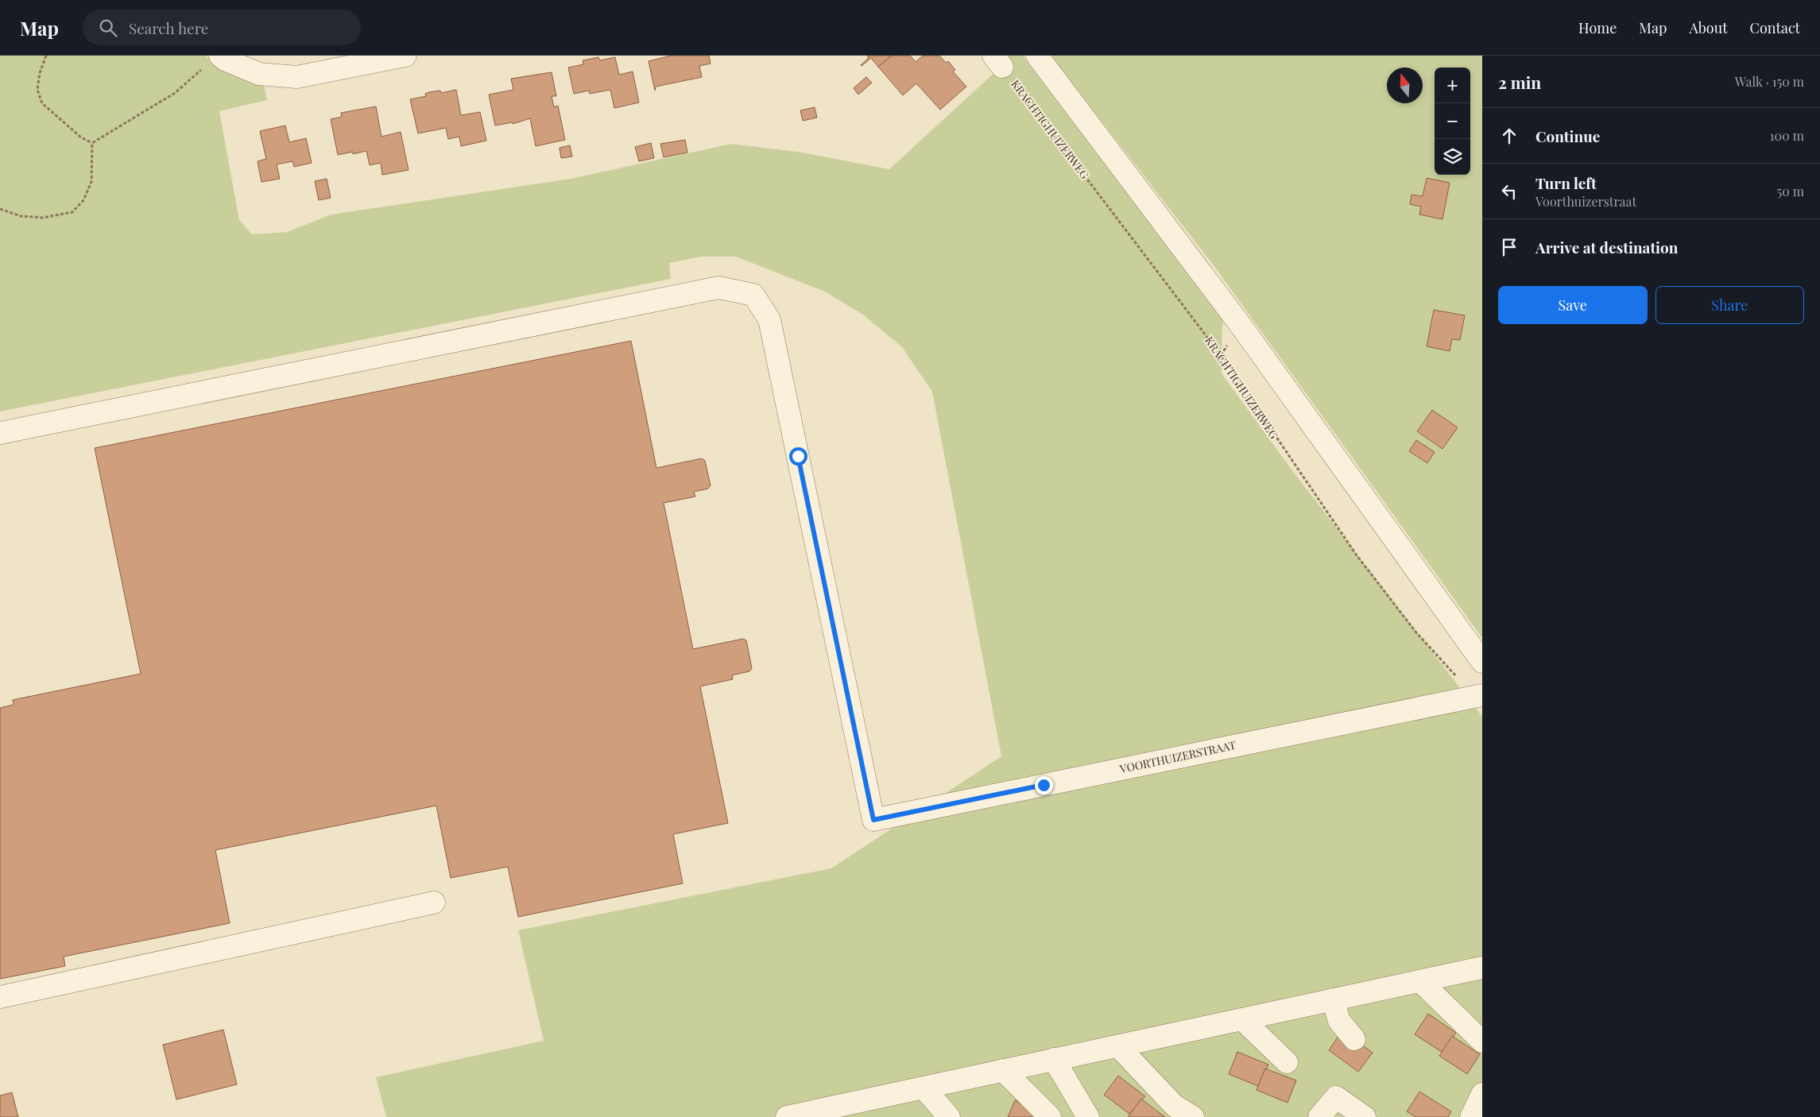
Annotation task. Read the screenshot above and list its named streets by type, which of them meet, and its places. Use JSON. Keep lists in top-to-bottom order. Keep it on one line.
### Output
{"streets":{"street":["VOORTHUIZERSTRAAT"],"path":["KRACHTIGHUIZERWEG"]},"crossings":[["KRACHTIGHUIZERWEG","VOORTHUIZERSTRAAT"]],"north":"top","page":{"header":"Map","search":"Search here","nav":["Home","Map","About","Contact"],"heading":["2 min","Walk · 150 m"],"map_buttons":["+","−"],"list":[["Continue","100 m"],["Turn left","Voorthuizerstraat","50 m"],"Arrive at destination"],"buttons":["Save","Share"]}}
